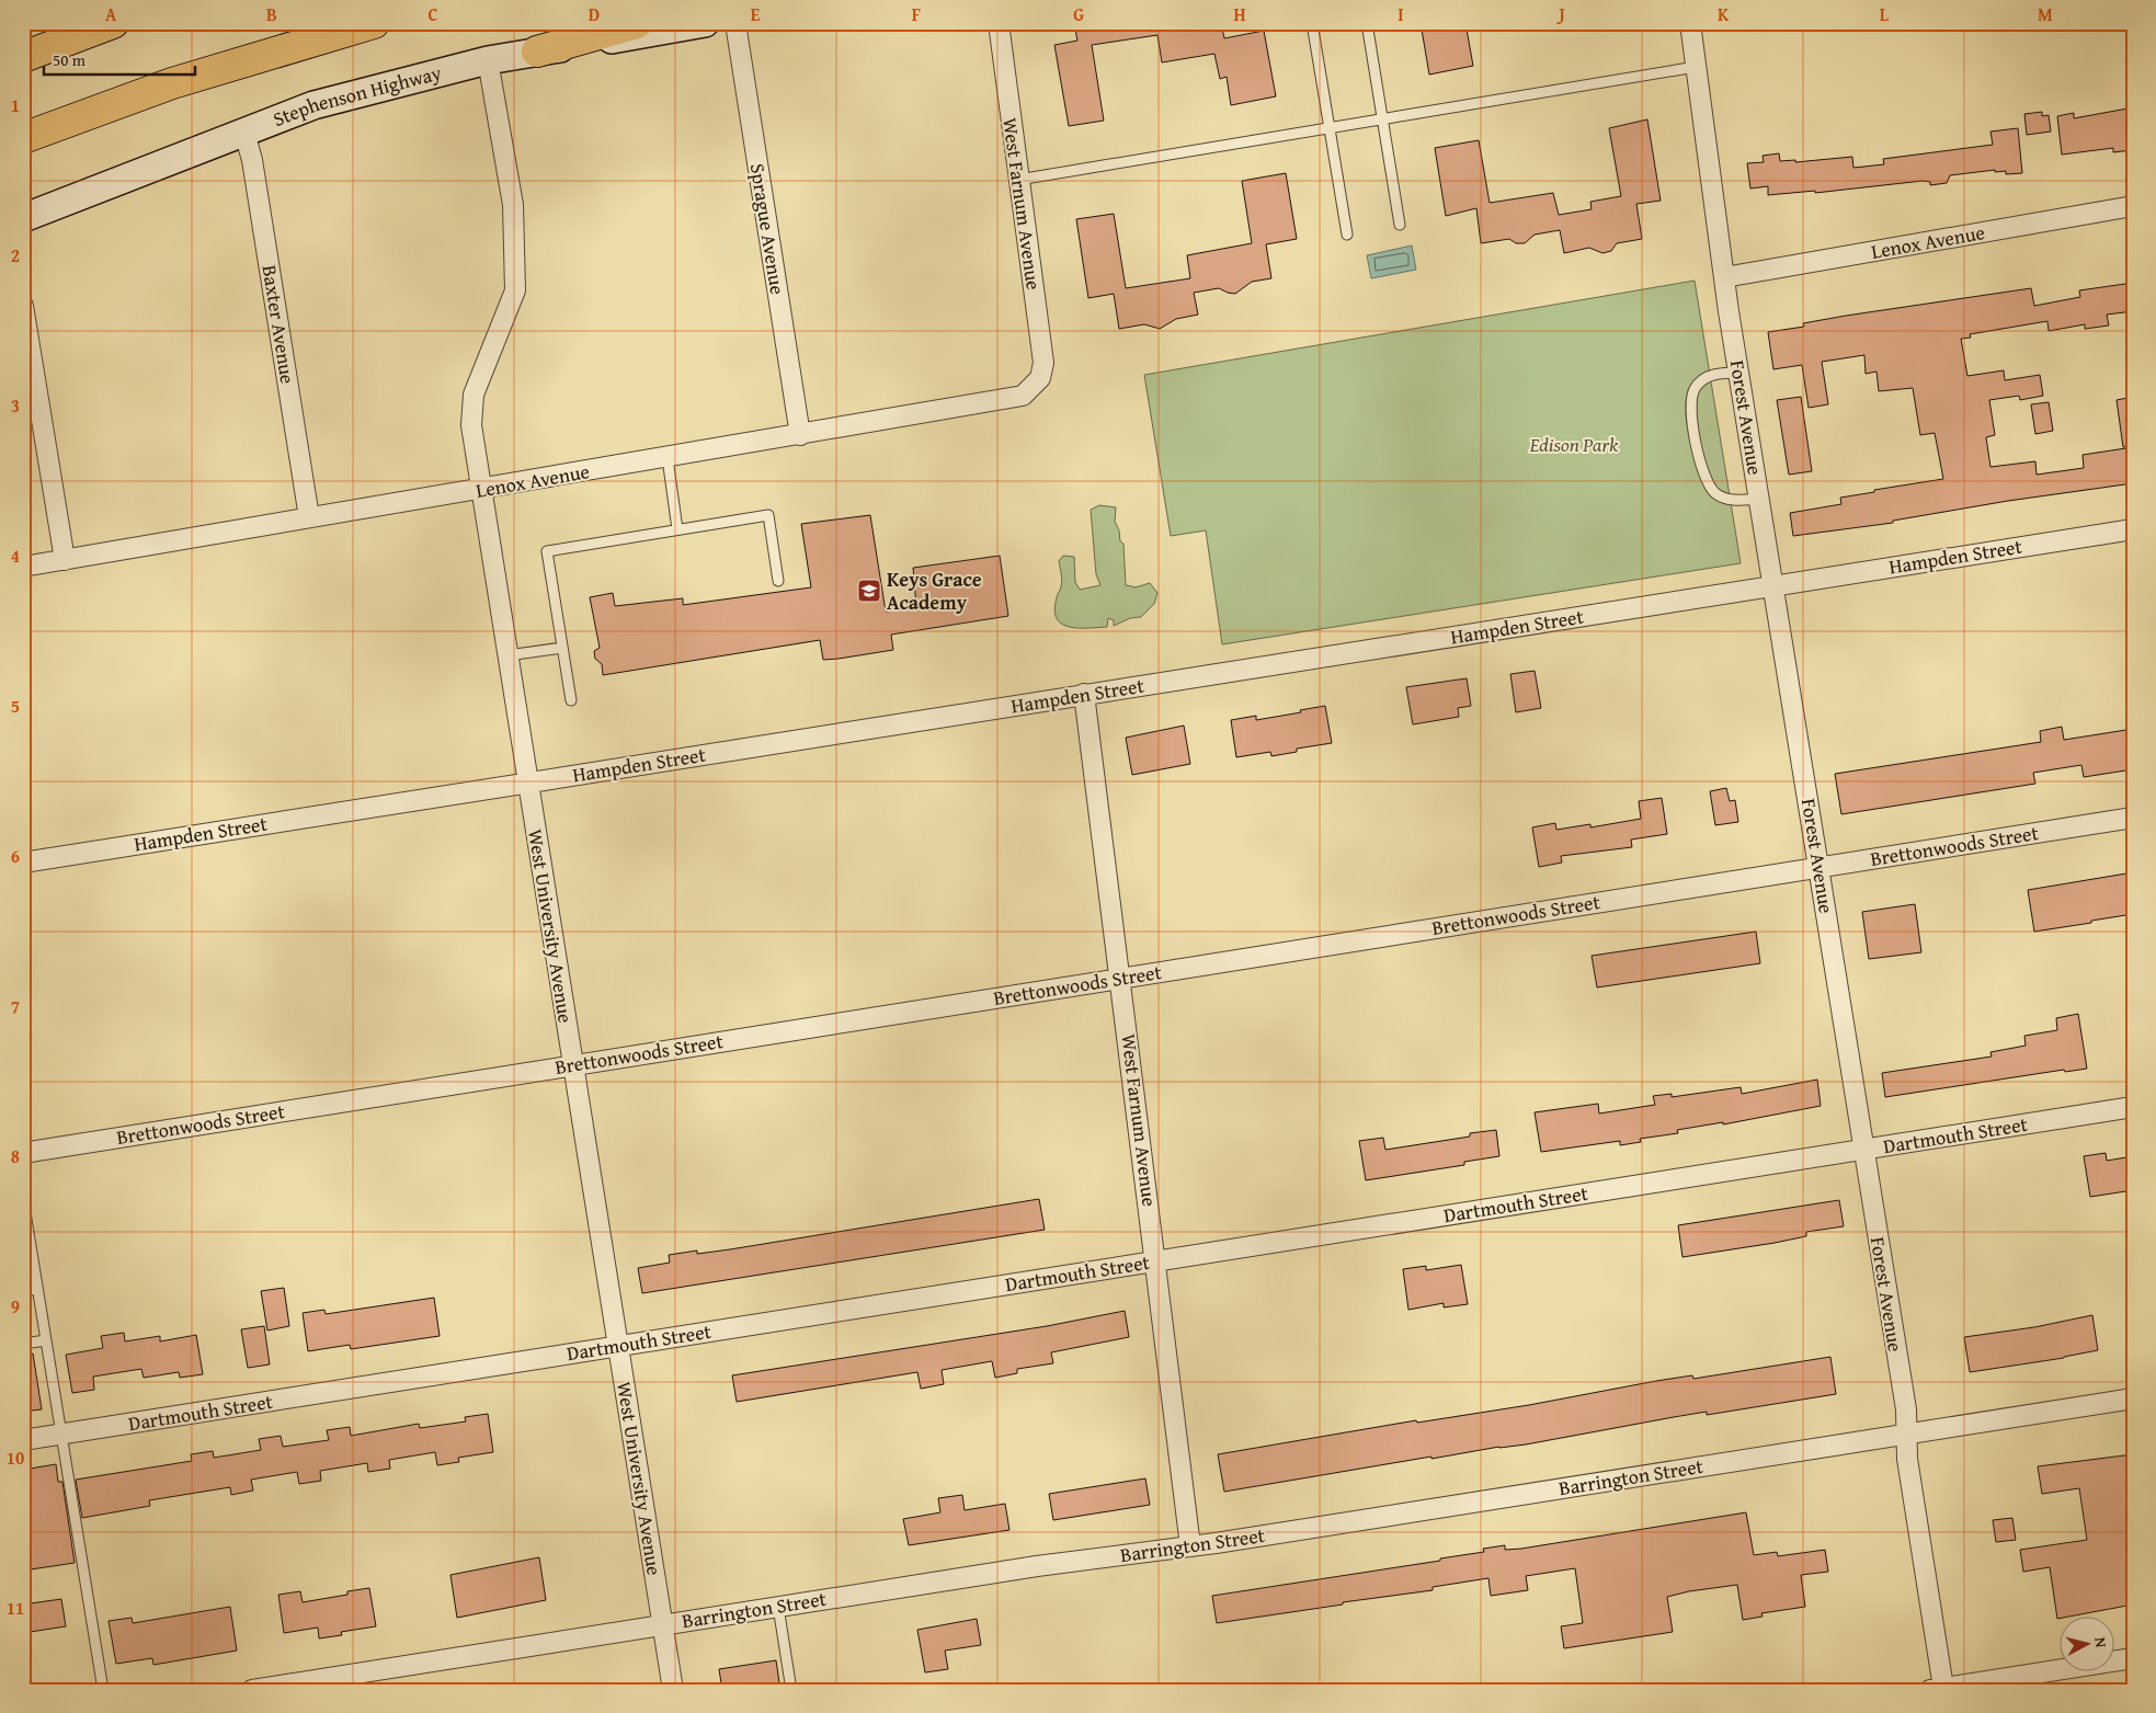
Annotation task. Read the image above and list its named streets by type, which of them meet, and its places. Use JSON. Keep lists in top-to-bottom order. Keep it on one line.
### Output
{"streets":{"main road":["Stephenson Highway"],"street":["West Farnum Avenue","Sprague Avenue","Lenox Avenue","Baxter Avenue","Forest Avenue","Hampden Street","Brettonwoods Street","West University Avenue","Dartmouth Street","Barrington Street"]},"crossings":[["Stephenson Highway","Baxter Avenue"],["Stephenson Highway","West University Avenue"],["West Farnum Avenue","Lenox Avenue"],["West Farnum Avenue","Hampden Street"],["West Farnum Avenue","Brettonwoods Street"],["West Farnum Avenue","Dartmouth Street"],["West Farnum Avenue","Barrington Street"],["Sprague Avenue","Lenox Avenue"],["Lenox Avenue","Baxter Avenue"],["Lenox Avenue","Forest Avenue"],["Lenox Avenue","West University Avenue"],["Forest Avenue","Hampden Street"],["Forest Avenue","Brettonwoods Street"],["Forest Avenue","Dartmouth Street"],["Forest Avenue","Barrington Street"],["Hampden Street","West University Avenue"],["Brettonwoods Street","West University Avenue"],["West University Avenue","Dartmouth Street"],["West University Avenue","Barrington Street"]],"parks":["Edison Park"],"places":{"school or university":["Keys Grace Academy"]},"scale_bar":"50 m","north":"right","grid":{"columns":["A","B","C","D","E","F","G","H","I","J","K","L","M"],"rows":["1","2","3","4","5","6","7","8","9","10","11"]}}
